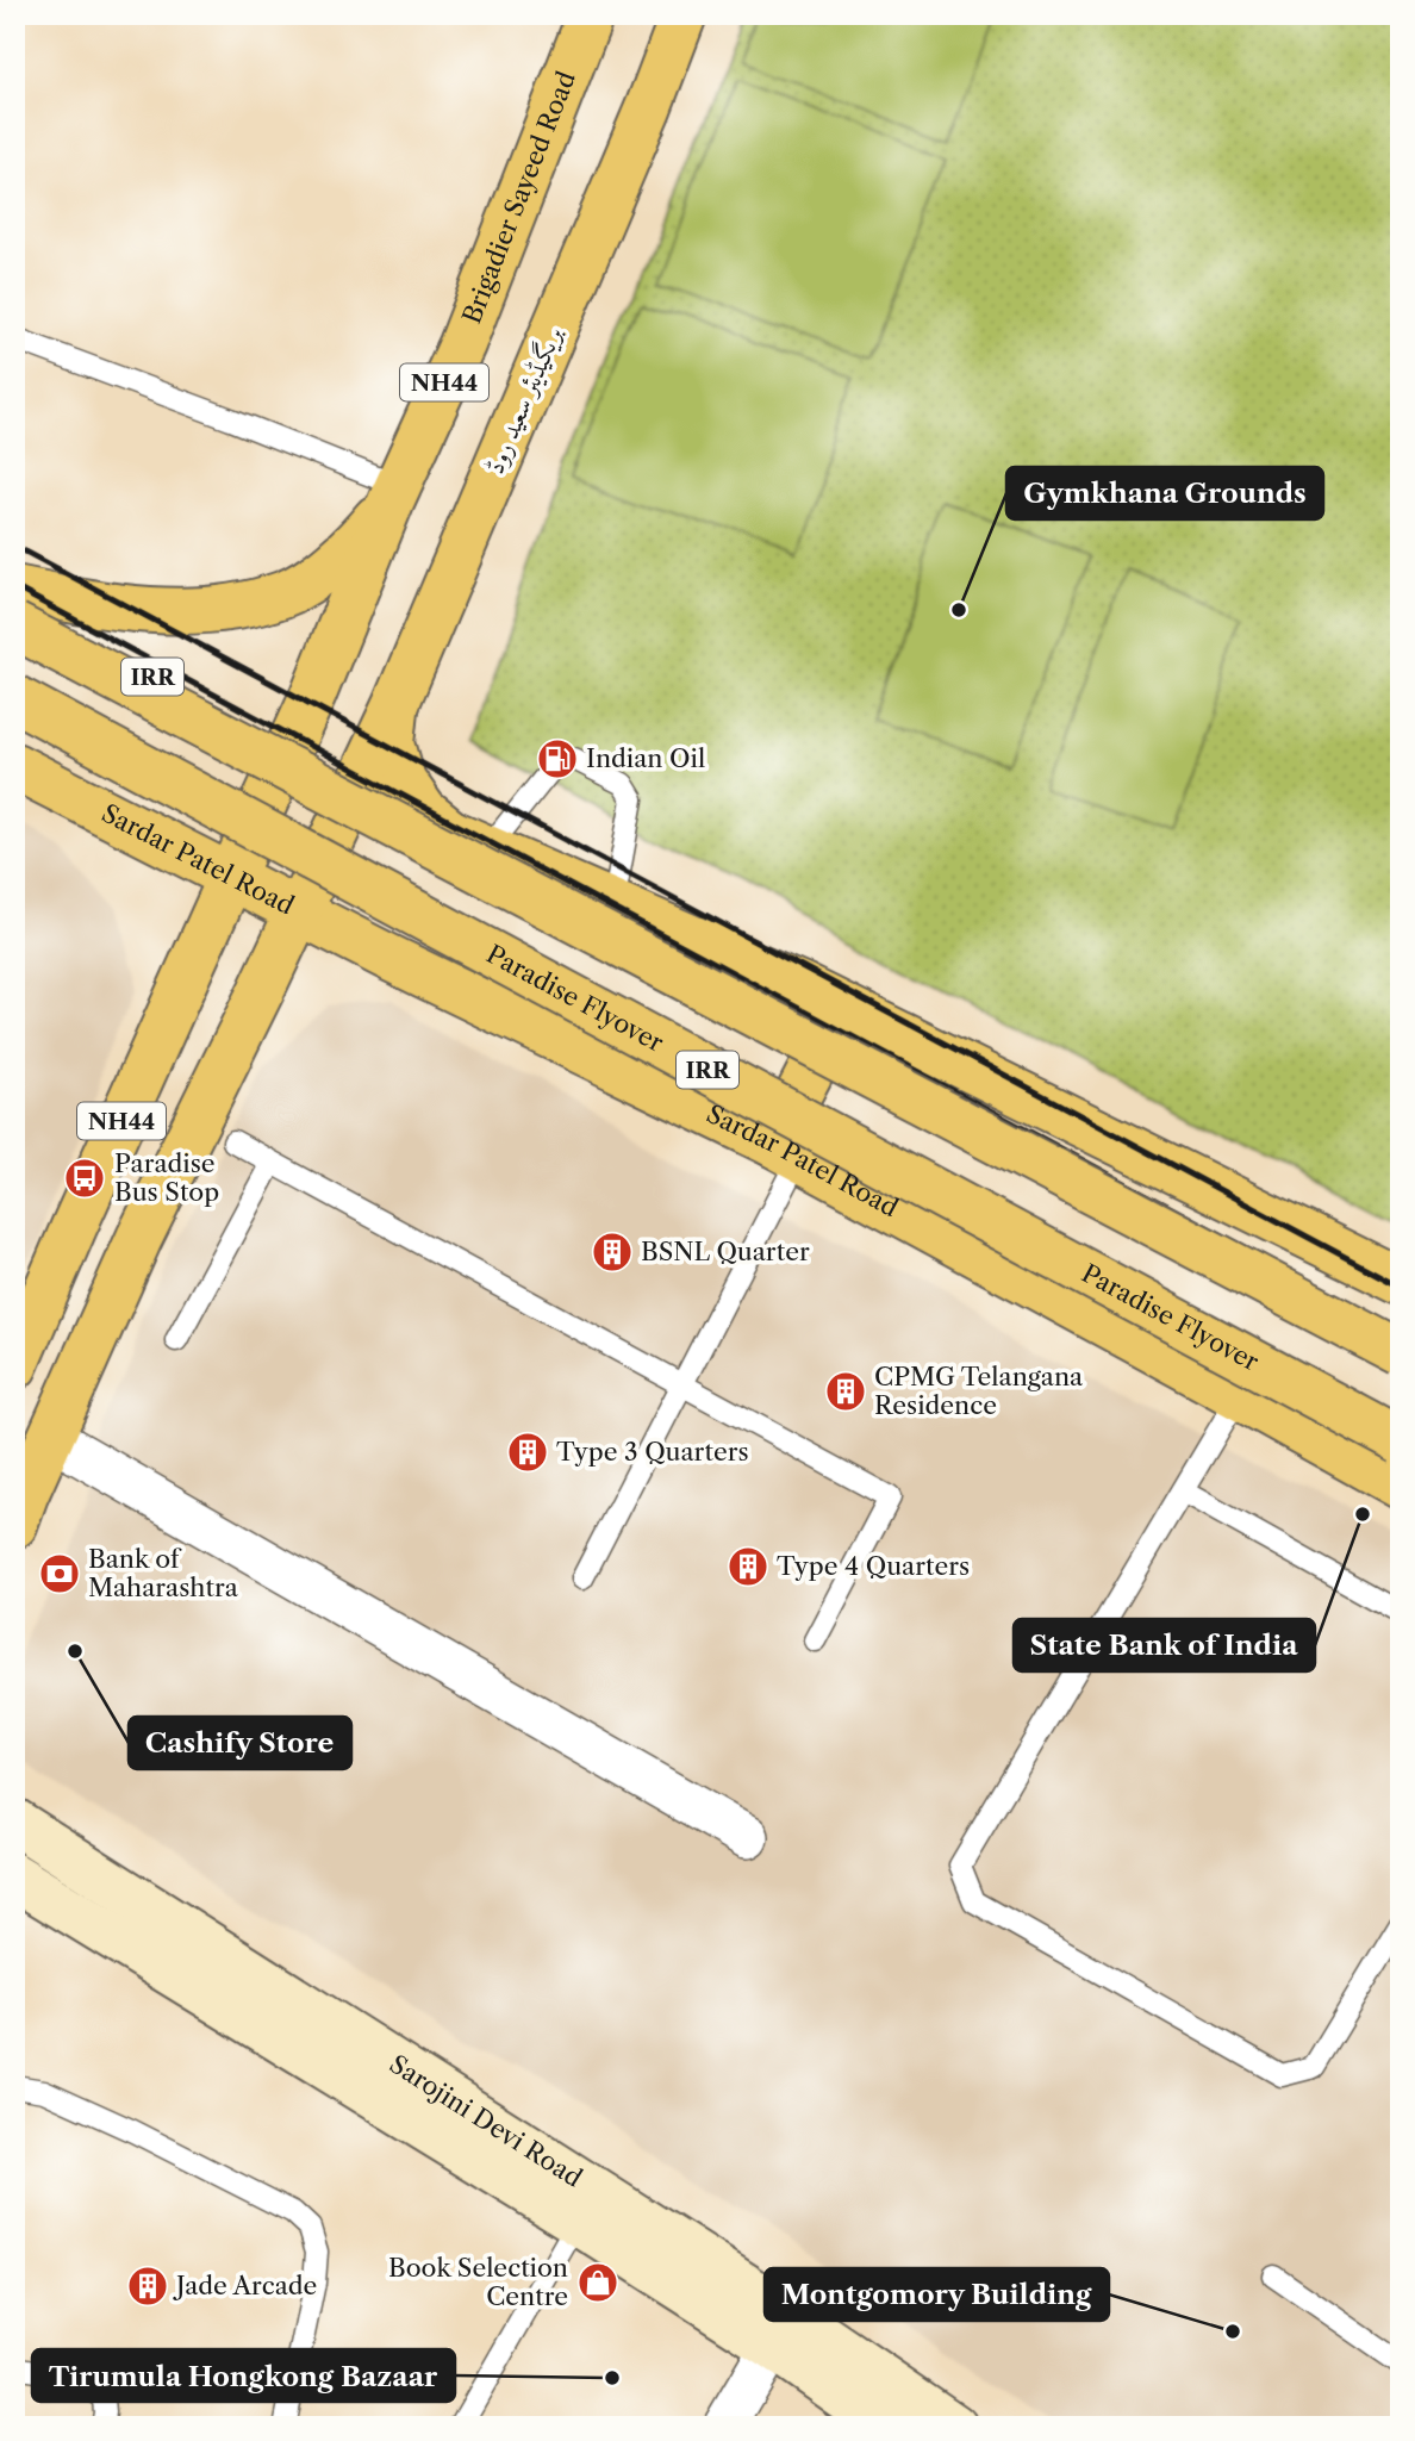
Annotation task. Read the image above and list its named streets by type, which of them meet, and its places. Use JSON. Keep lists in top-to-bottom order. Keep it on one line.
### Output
{"streets":{"main road":["Brigadier Sayeed Road","NH44","بریگیڈیئر سعید روڈ","IRR","Sardar Patel Road","Paradise Flyover","Sarojini Devi Road"]},"crossings":[["Brigadier Sayeed Road","NH44"],["Brigadier Sayeed Road","IRR"],["NH44","بریگیڈیئر سعید روڈ"],["NH44","IRR"],["NH44","Sardar Patel Road"],["بریگیڈیئر سعید روڈ","IRR"]],"places":{"other":["Gymkhana Grounds","State Bank of India","Cashify Store","Montgomory Building","Tirumula Hongkong Bazaar"],"fuel station":["Indian Oil"],"bus stop":["Paradise Bus Stop"],"building":["BSNL Quarter","CPMG Telangana Residence","Type 3 Quarters","Type 4 Quarters","Jade Arcade"],"bank":["Bank of Maharashtra"],"shop":["Book Selection Centre"]}}
